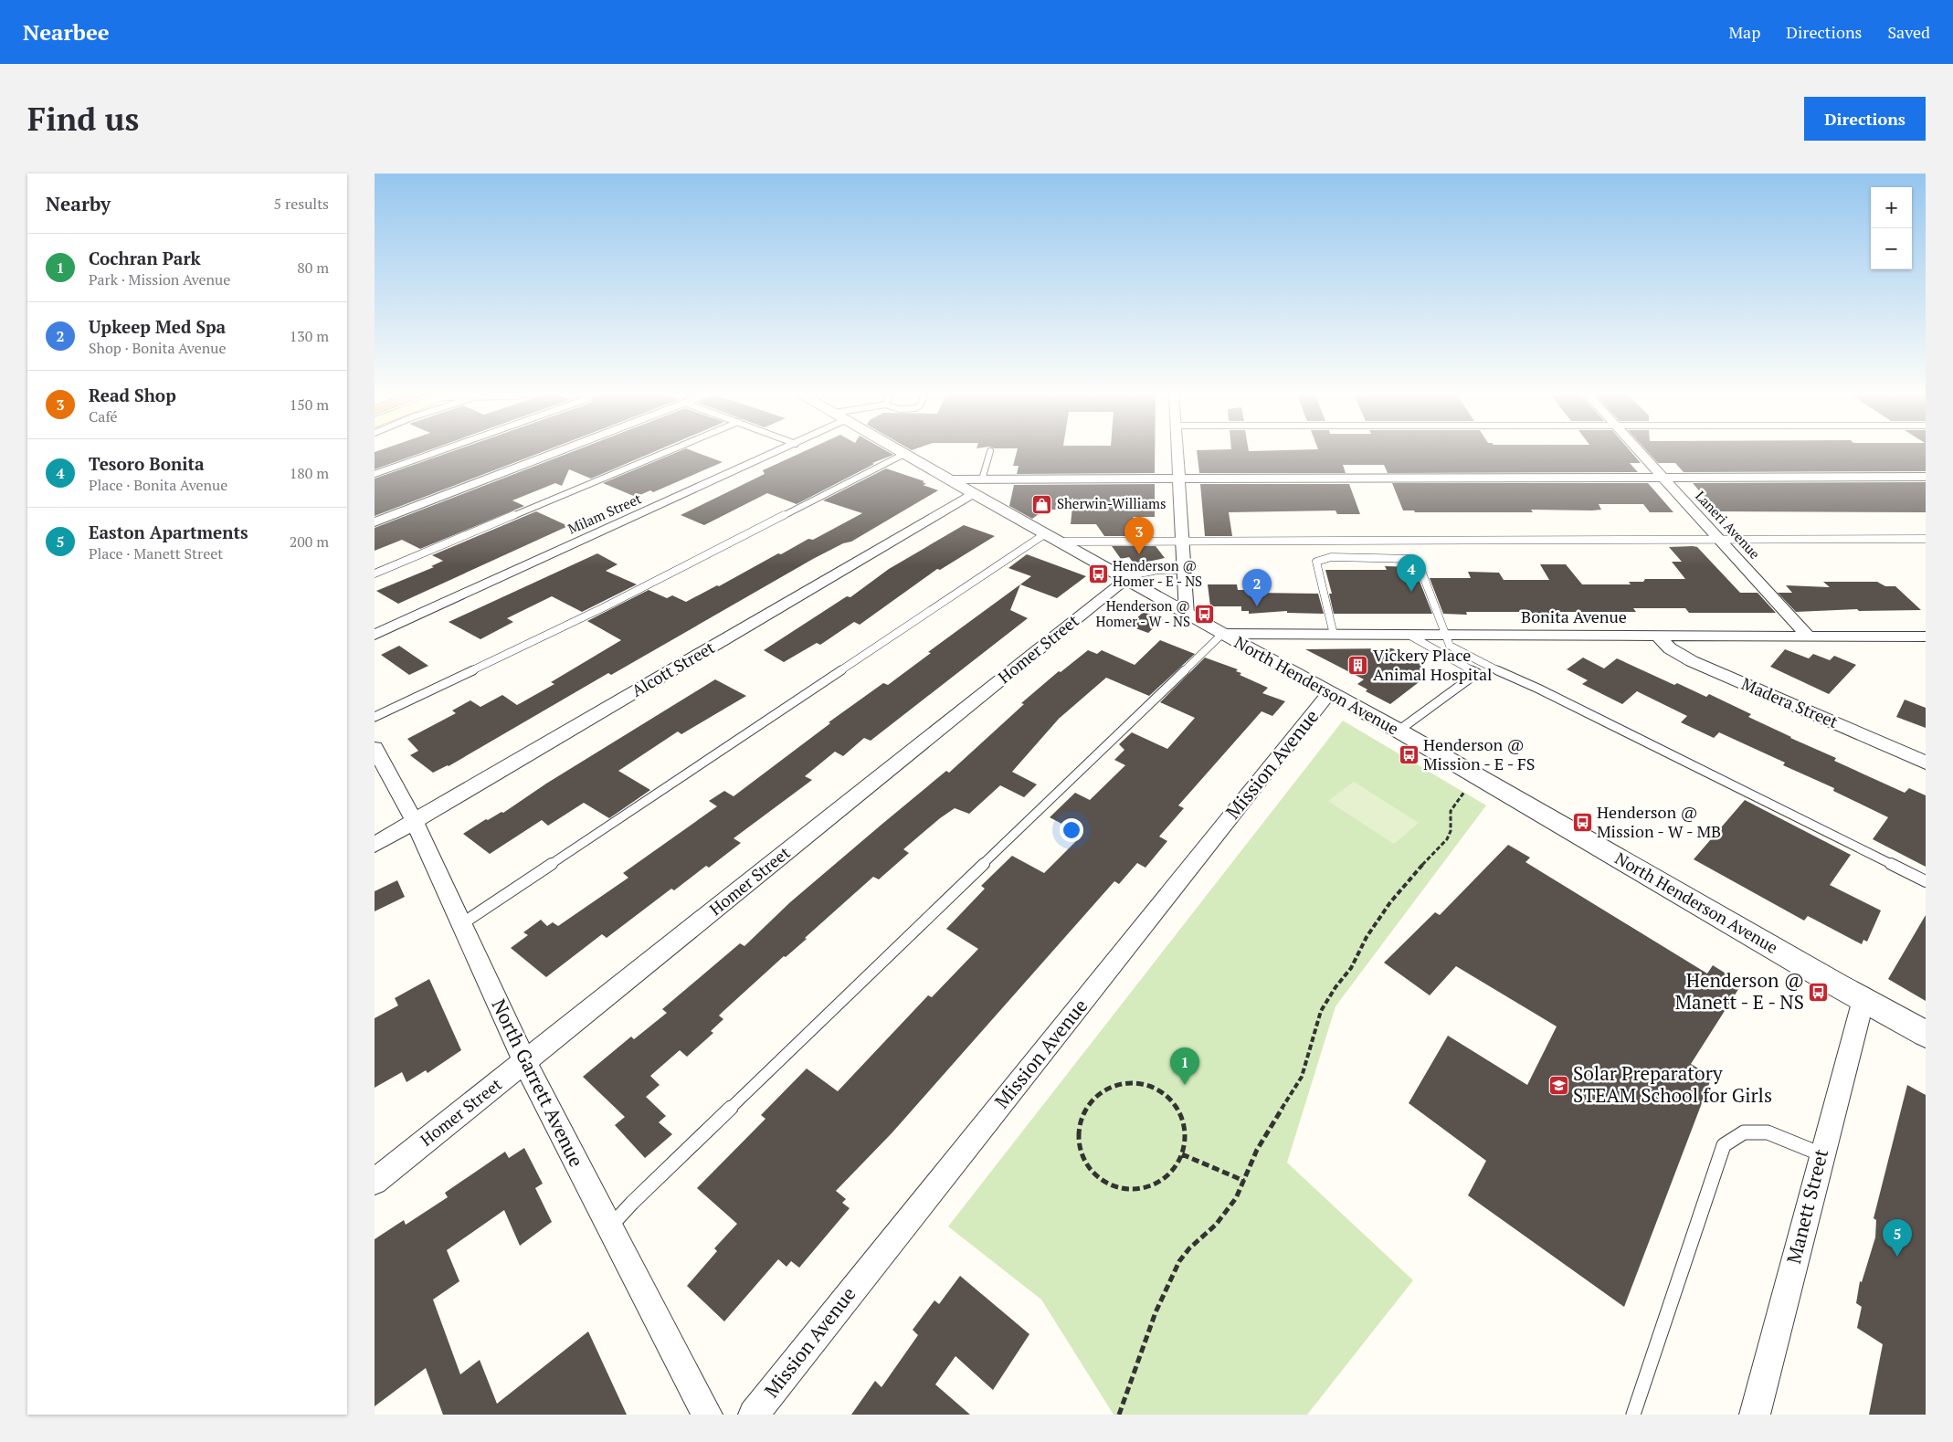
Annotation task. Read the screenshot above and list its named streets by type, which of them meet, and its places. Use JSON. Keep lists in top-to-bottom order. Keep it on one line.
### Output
{"streets":{"street":["Milam Street","Laneri Avenue","Bonita Avenue","Homer Street","Alcott Street","North Henderson Avenue","Madera Street","Mission Avenue","North Garrett Avenue","Manett Street"]},"crossings":[["Laneri Avenue","Bonita Avenue"],["Bonita Avenue","North Henderson Avenue"],["Bonita Avenue","Madera Street"],["Homer Street","North Henderson Avenue"],["Homer Street","North Garrett Avenue"],["Alcott Street","North Henderson Avenue"],["Alcott Street","North Garrett Avenue"],["North Henderson Avenue","Mission Avenue"],["North Henderson Avenue","Manett Street"]],"places":{"shop":["Sherwin-Williams"],"bus stop":["Henderson @ Homer - E - NS","Henderson @ Homer - W - NS","Henderson @ Mission - E - FS","Henderson @ Mission - W - MB","Henderson @ Manett - E - NS"],"building":["Vickery Place Animal Hospital"],"school or university":["Solar Preparatory STEAM School for Girls"]},"page":{"header":"Nearbee","nav":["Map","Directions","Saved"],"buttons":"Directions","title":"Find us","heading":["Nearby","5 results"],"map_buttons":["+","−"],"list":[{"mark":"1","name":"Cochran Park","note":"Park · Mission Avenue","value":"80 m"},{"mark":"2","name":"Upkeep Med Spa","note":"Shop · Bonita Avenue","value":"130 m"},{"mark":"3","name":"Read Shop","note":"Café","value":"150 m"},{"mark":"4","name":"Tesoro Bonita","note":"Place · Bonita Avenue","value":"180 m"},{"mark":"5","name":"Easton Apartments","note":"Place · Manett Street","value":"200 m"}],"pins":["3","4","2","1","5"]}}
